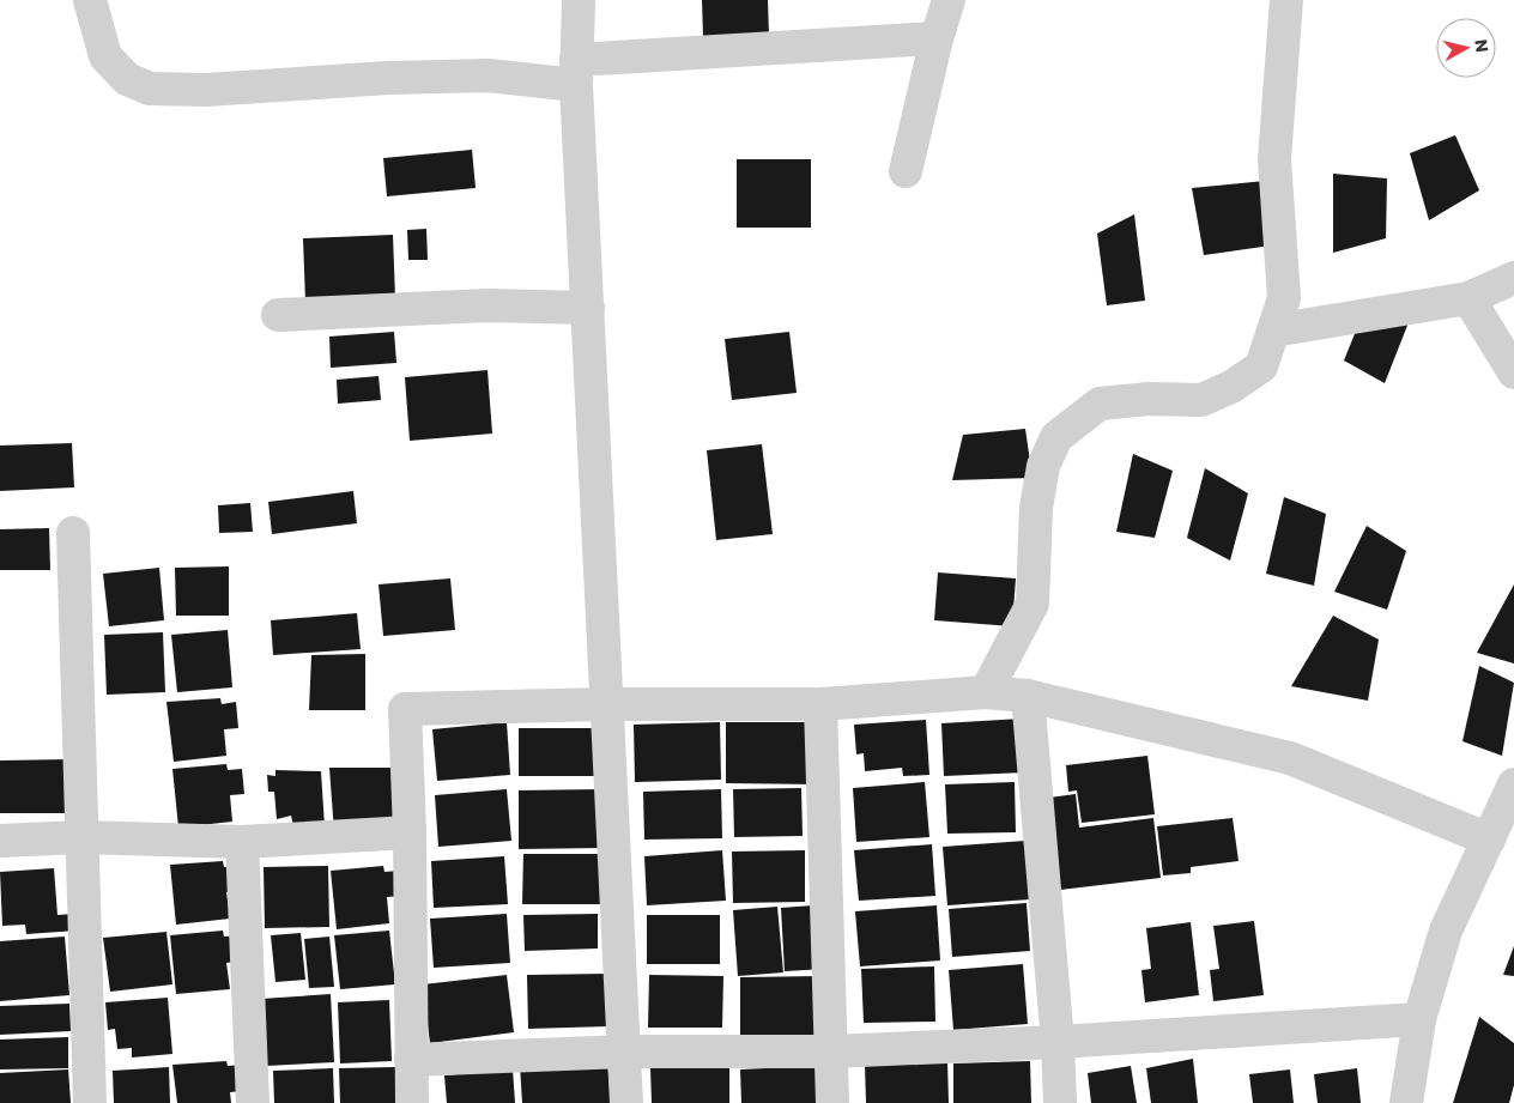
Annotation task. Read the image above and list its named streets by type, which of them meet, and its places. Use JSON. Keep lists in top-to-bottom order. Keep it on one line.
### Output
{"north":"right"}
